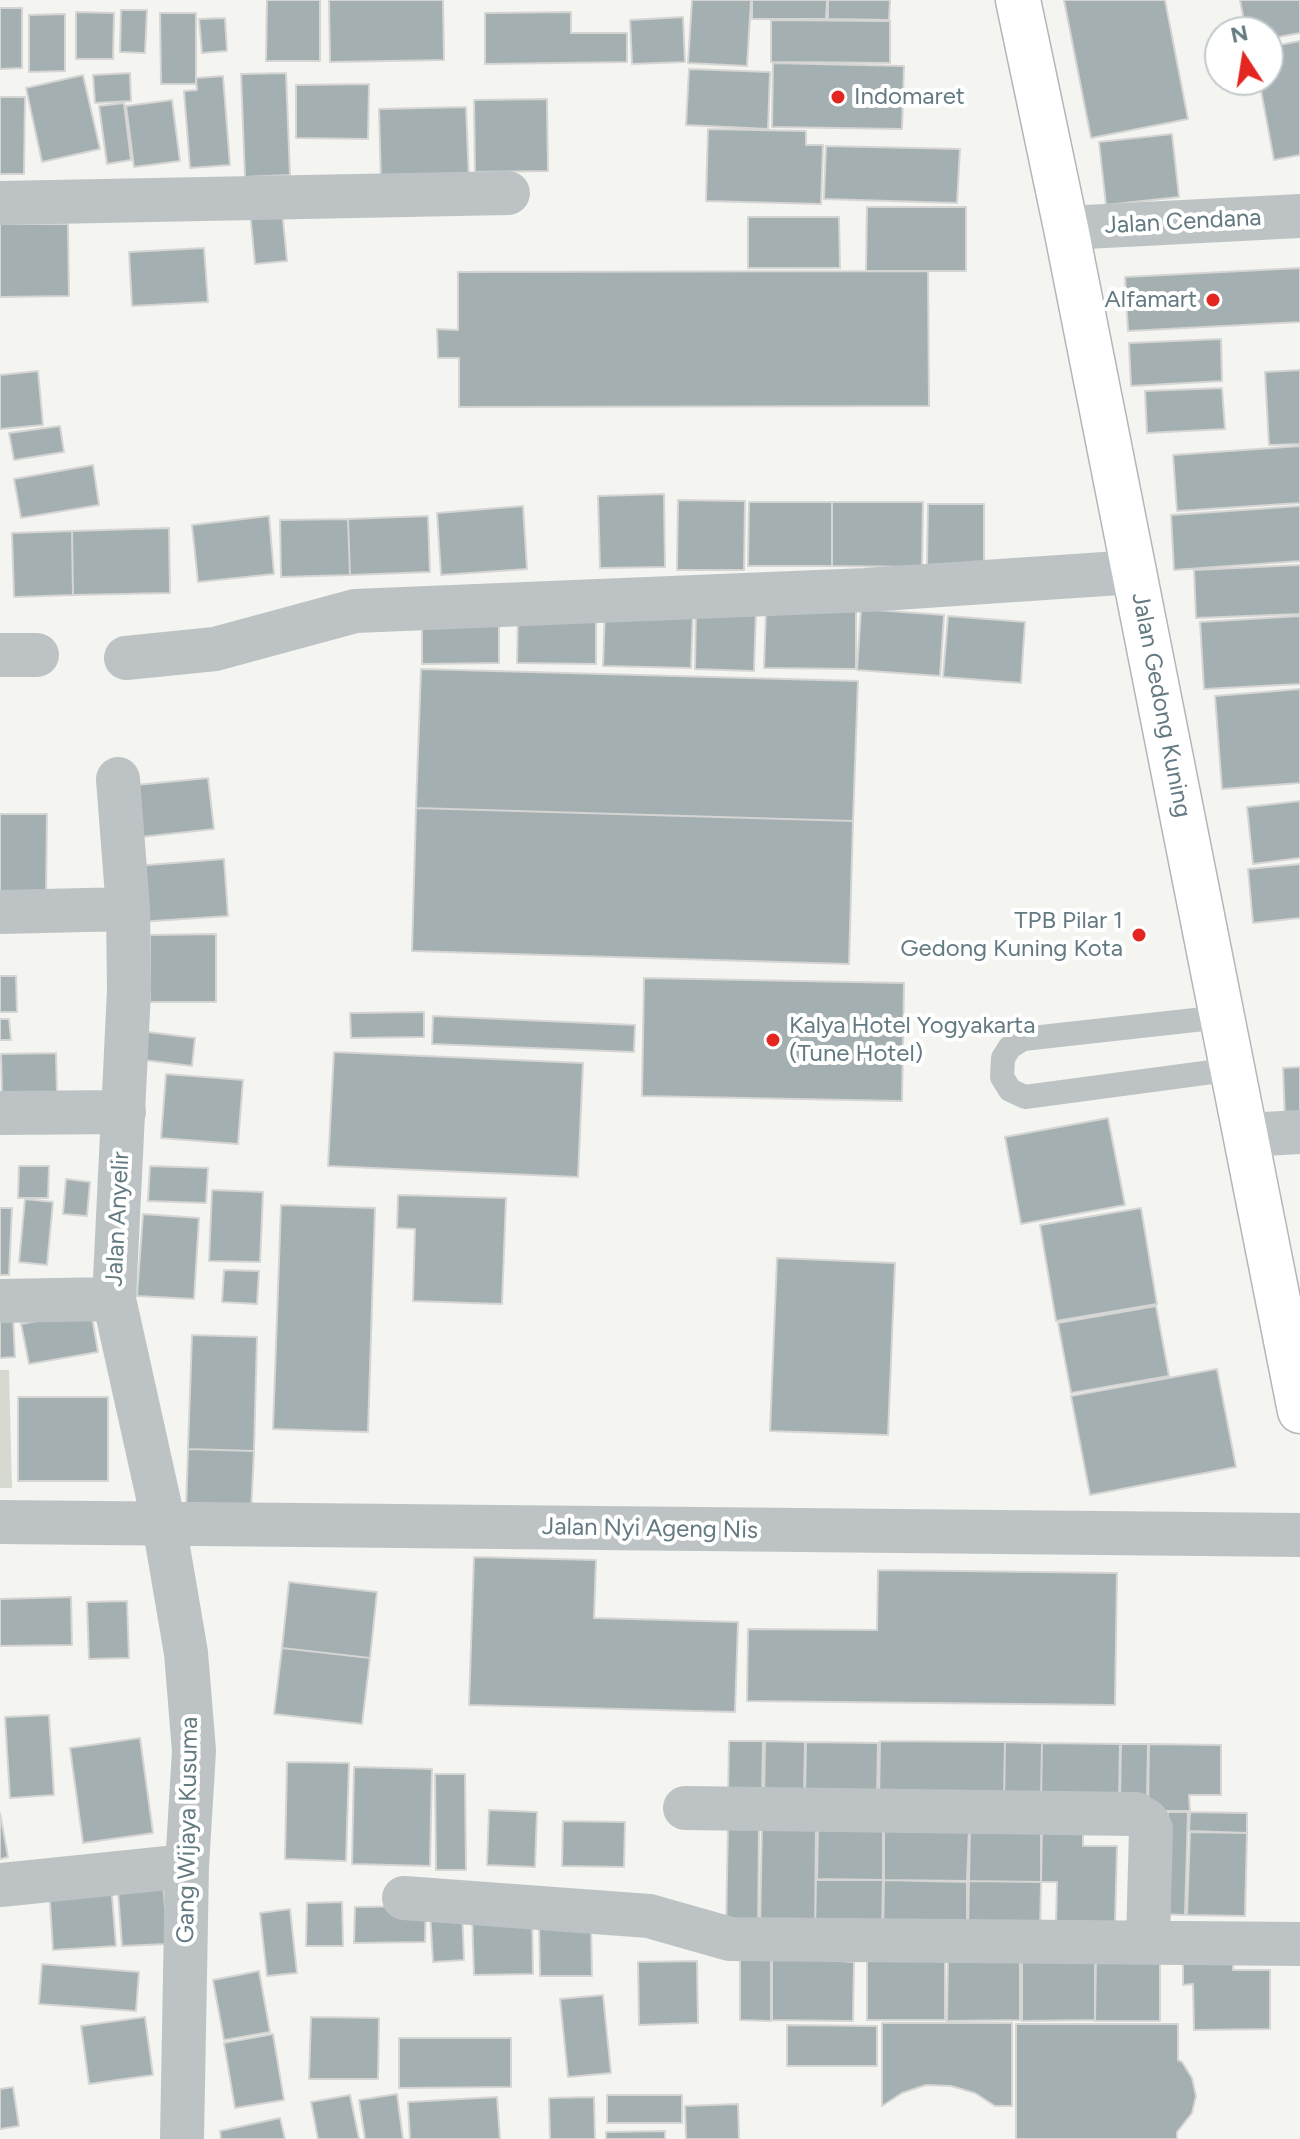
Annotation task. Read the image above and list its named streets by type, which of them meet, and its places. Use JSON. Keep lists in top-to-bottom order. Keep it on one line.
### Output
{"streets":{"main road":["Jalan Gedong Kuning"],"street":["Jalan Cendana","Jalan Anyelir","Jalan Nyi Ageng Nis","Gang Wijaya Kusuma"]},"crossings":[["Jalan Cendana","Jalan Gedong Kuning"],["Jalan Anyelir","Jalan Nyi Ageng Nis"],["Jalan Anyelir","Gang Wijaya Kusuma"],["Jalan Nyi Ageng Nis","Gang Wijaya Kusuma"]],"places":["Indomaret","Alfamart","TPB Pilar 1 Gedong Kuning Kota","Kalya Hotel Yogyakarta (Tune Hotel)"],"north":"top"}
